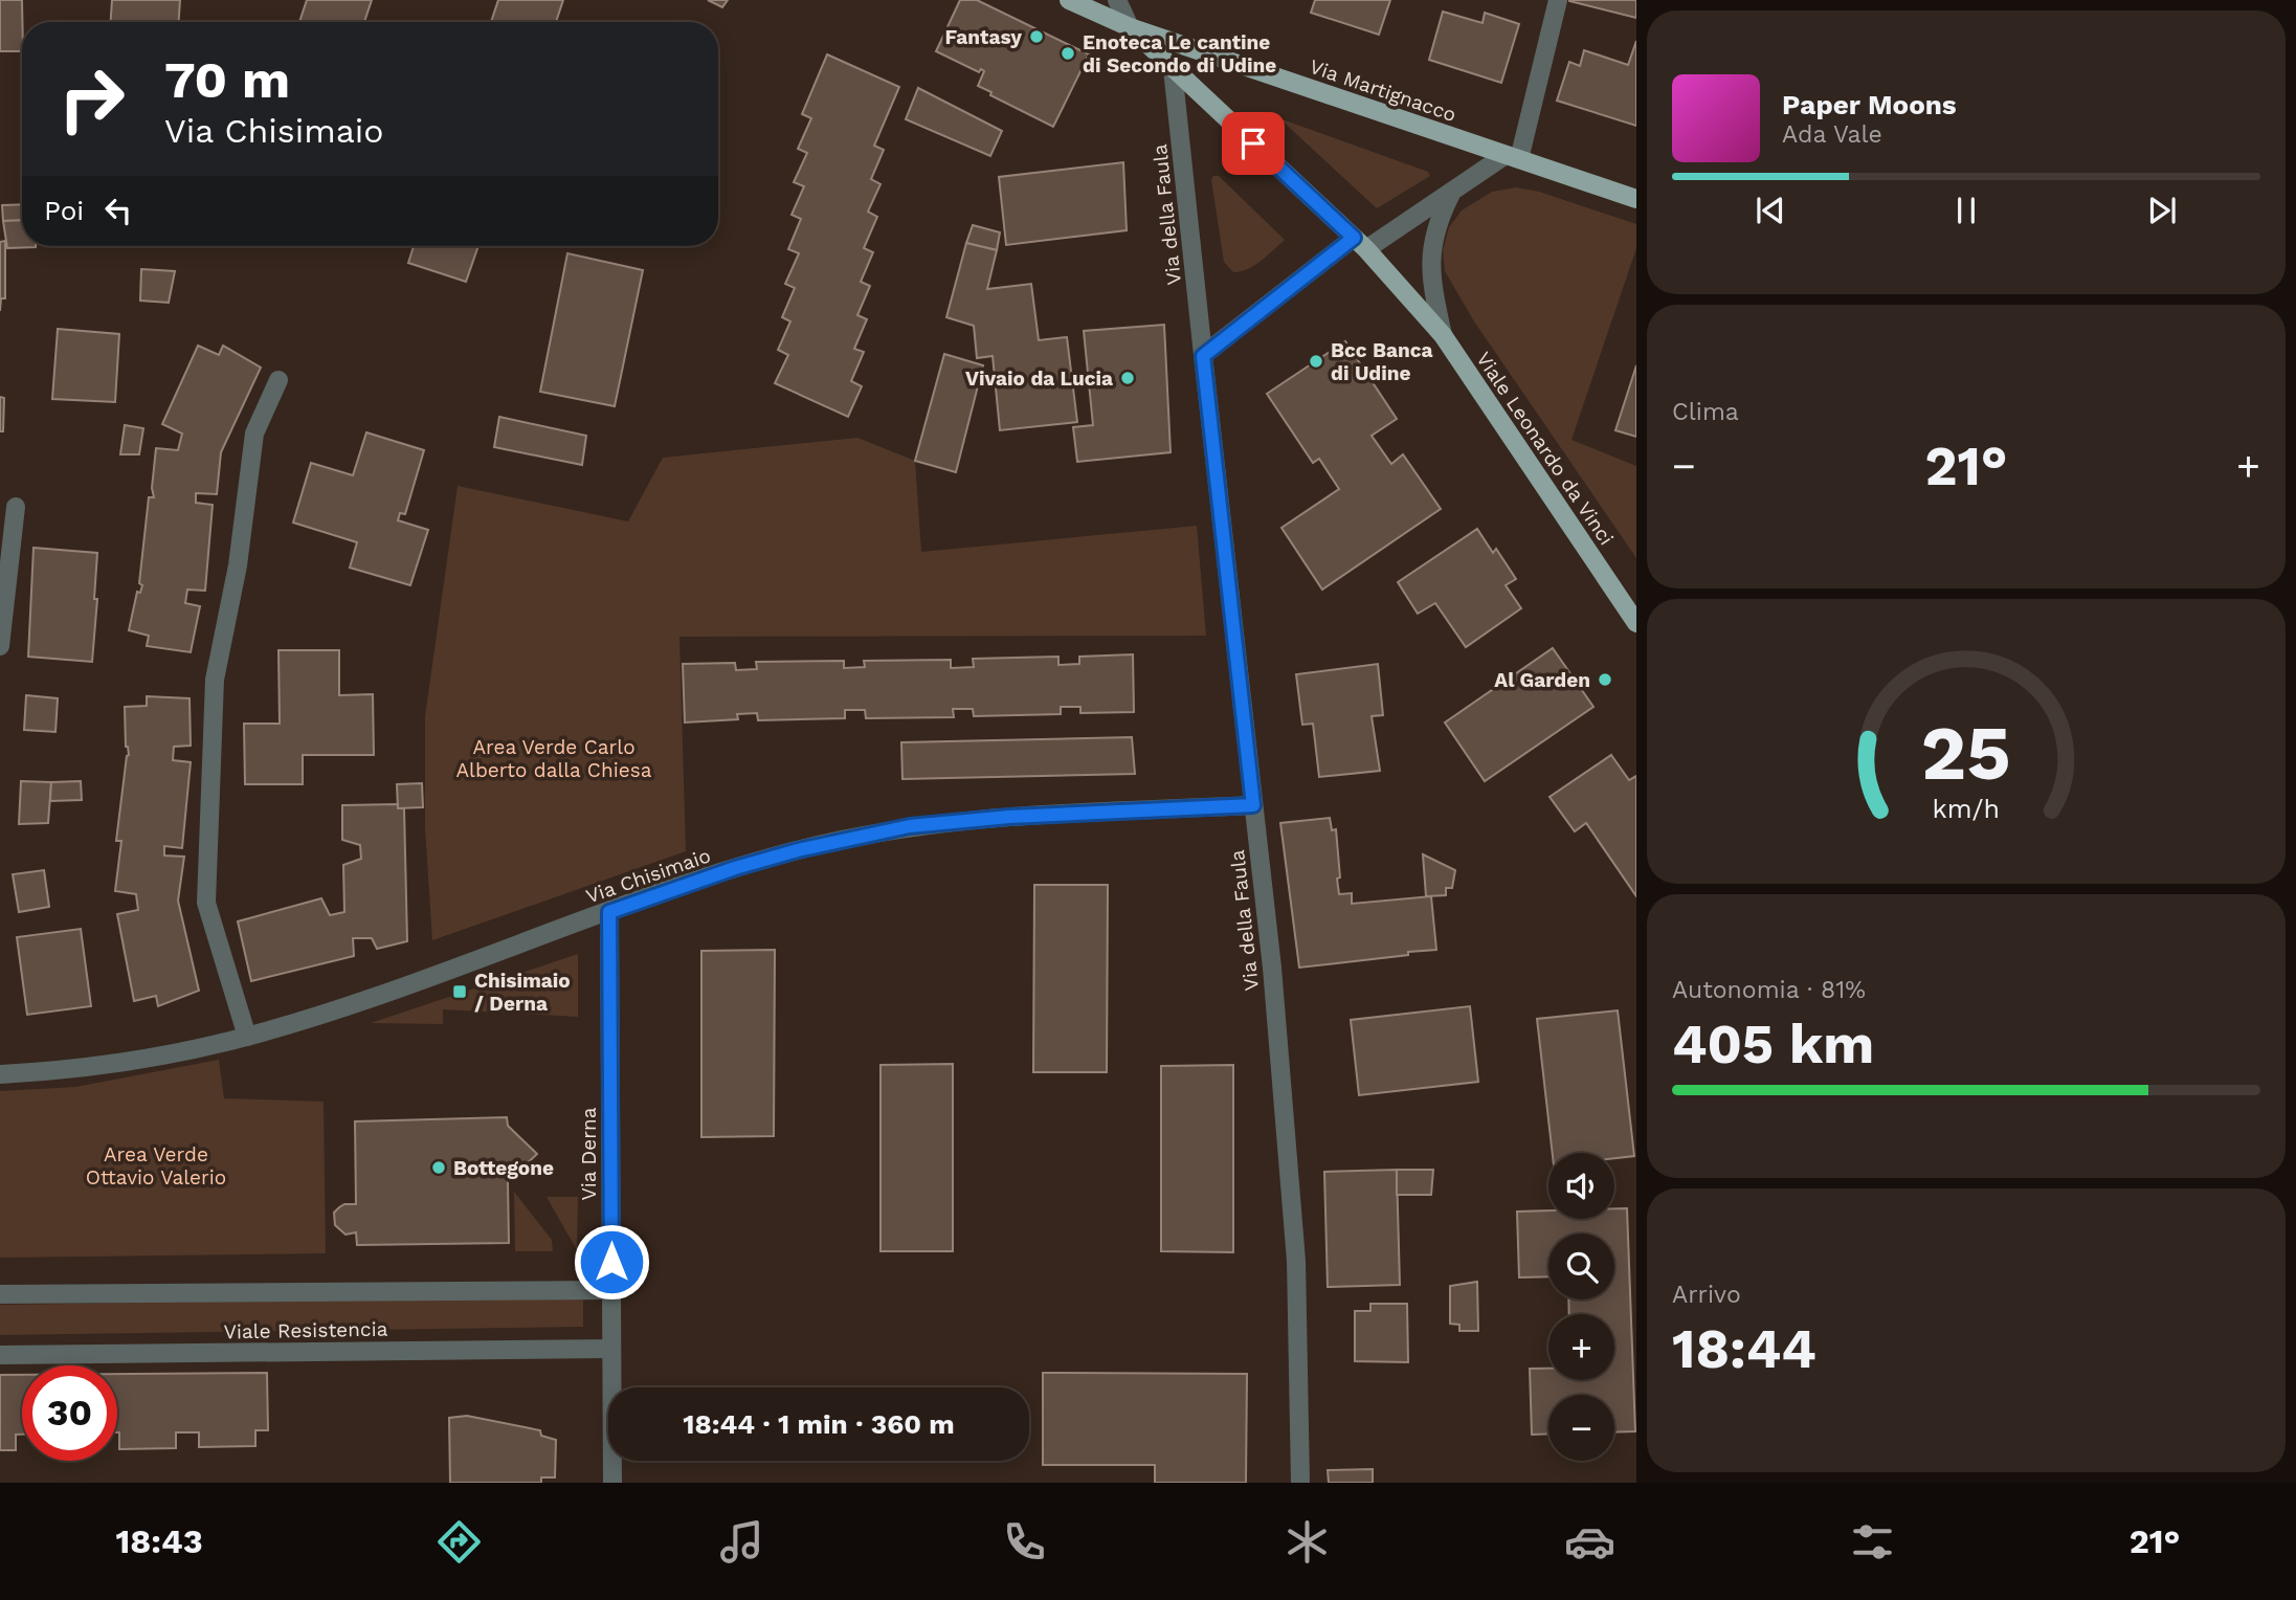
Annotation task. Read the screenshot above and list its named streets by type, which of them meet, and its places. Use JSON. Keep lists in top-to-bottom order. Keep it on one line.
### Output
{"streets":{"main road":["Via Martignacco","Viale Leonardo da Vinci"],"street":["Via della Faula","Via Chisimaio","Via Derna","Viale Resistencia"]},"crossings":[["Via Martignacco","Viale Leonardo da Vinci"],["Via della Faula","Viale Leonardo da Vinci"],["Via della Faula","Via Chisimaio"],["Via Chisimaio","Via Derna"],["Via Derna","Viale Resistencia"]],"parks":["Area Verde Carlo Alberto dalla Chiesa","Area Verde Ottavio Valerio"],"places":{"other":["Fantasy","Enoteca Le cantine di Secondo di Udine","Bcc Banca di Udine","Vivaio da Lucia","Al Garden","Bottegone"],"transit":["Chisimaio / Derna"]},"page":{"turn":["70 m","Via Chisimaio"],"song":["Paper Moons","Ada Vale"],"then":"Poi","tile":["Clima",["Autonomia · 81%","405 km"],["Arrivo","18:44"]],"heat":["−","21°","+"],"map_buttons":["+","−"],"limit":"30","trip":"18:44 · 1 min · 360 m","tabs":["18:43","21°"],"gauge":["25","km/h"]}}
